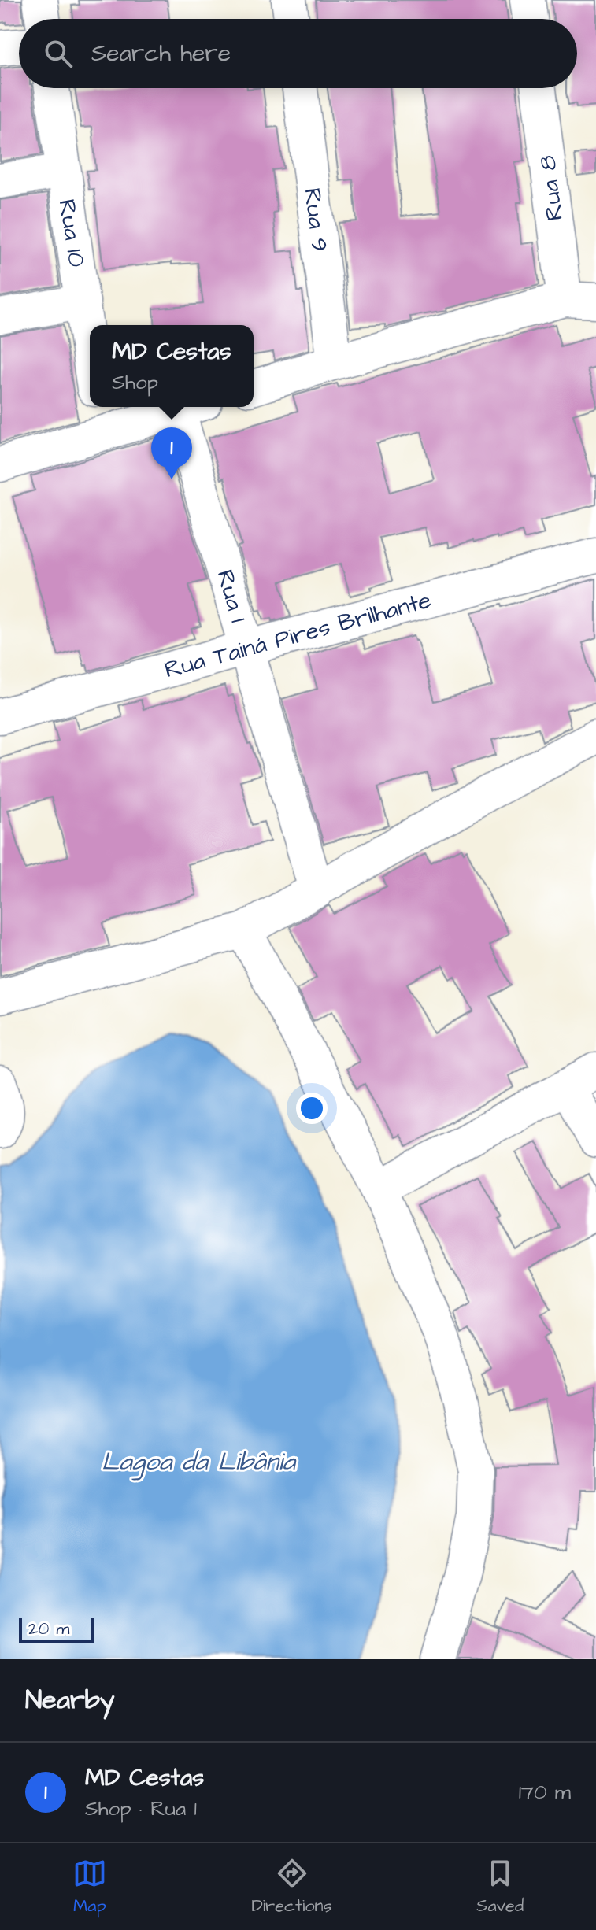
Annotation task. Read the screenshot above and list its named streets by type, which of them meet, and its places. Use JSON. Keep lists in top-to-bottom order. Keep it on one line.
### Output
{"streets":{"street":["Rua 8","Rua 9","Rua 10","Rua 1","Rua Tainá Pires Brilhante"]},"crossings":[["Rua 1","Rua Tainá Pires Brilhante"]],"water":["Lagoa da Libânia"],"scale_bar":"20 m","page":{"search":"Search here","popup":["MD Cestas","Shop"],"pins":"1","scale":"20 m","heading":"Nearby","list":[{"mark":"1","name":"MD Cestas","note":"Shop · Rua 1","value":"170 m"}],"nav":["Map","Directions","Saved"]}}
